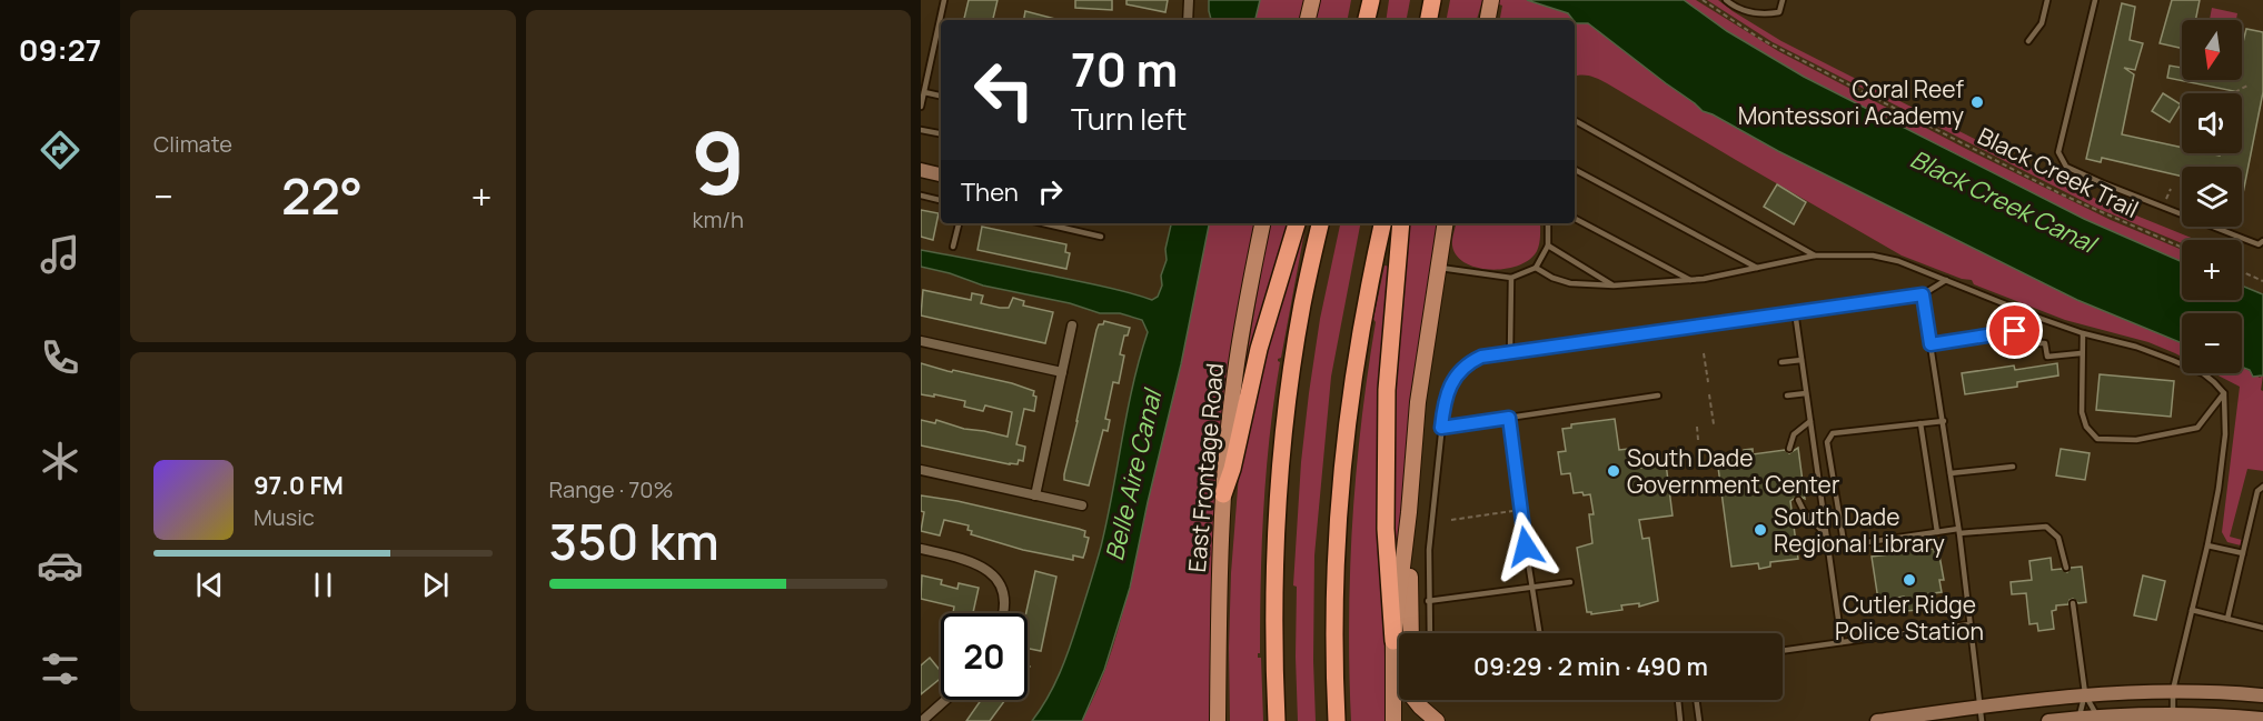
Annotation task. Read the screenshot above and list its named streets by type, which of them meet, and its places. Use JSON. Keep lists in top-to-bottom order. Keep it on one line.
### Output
{"streets":{"main road":["East Frontage Road"],"path":["Black Creek Trail"]},"water":["Black Creek Canal","Belle Aire Canal"],"places":["Coral Reef Montessori Academy","South Dade Government Center","South Dade Regional Library","Cutler Ridge Police Station"],"north":"bottom","page":{"tabs":"09:27","tile":["Climate",["9","km/h"],["Range · 70%","350 km"]],"map_buttons":["+","−"],"turn":["70 m","Turn left"],"then":"Then","heat":["−","22°","+"],"song":["97.0 FM","Music"],"limit":"20","trip":"09:29 · 2 min · 490 m"}}
